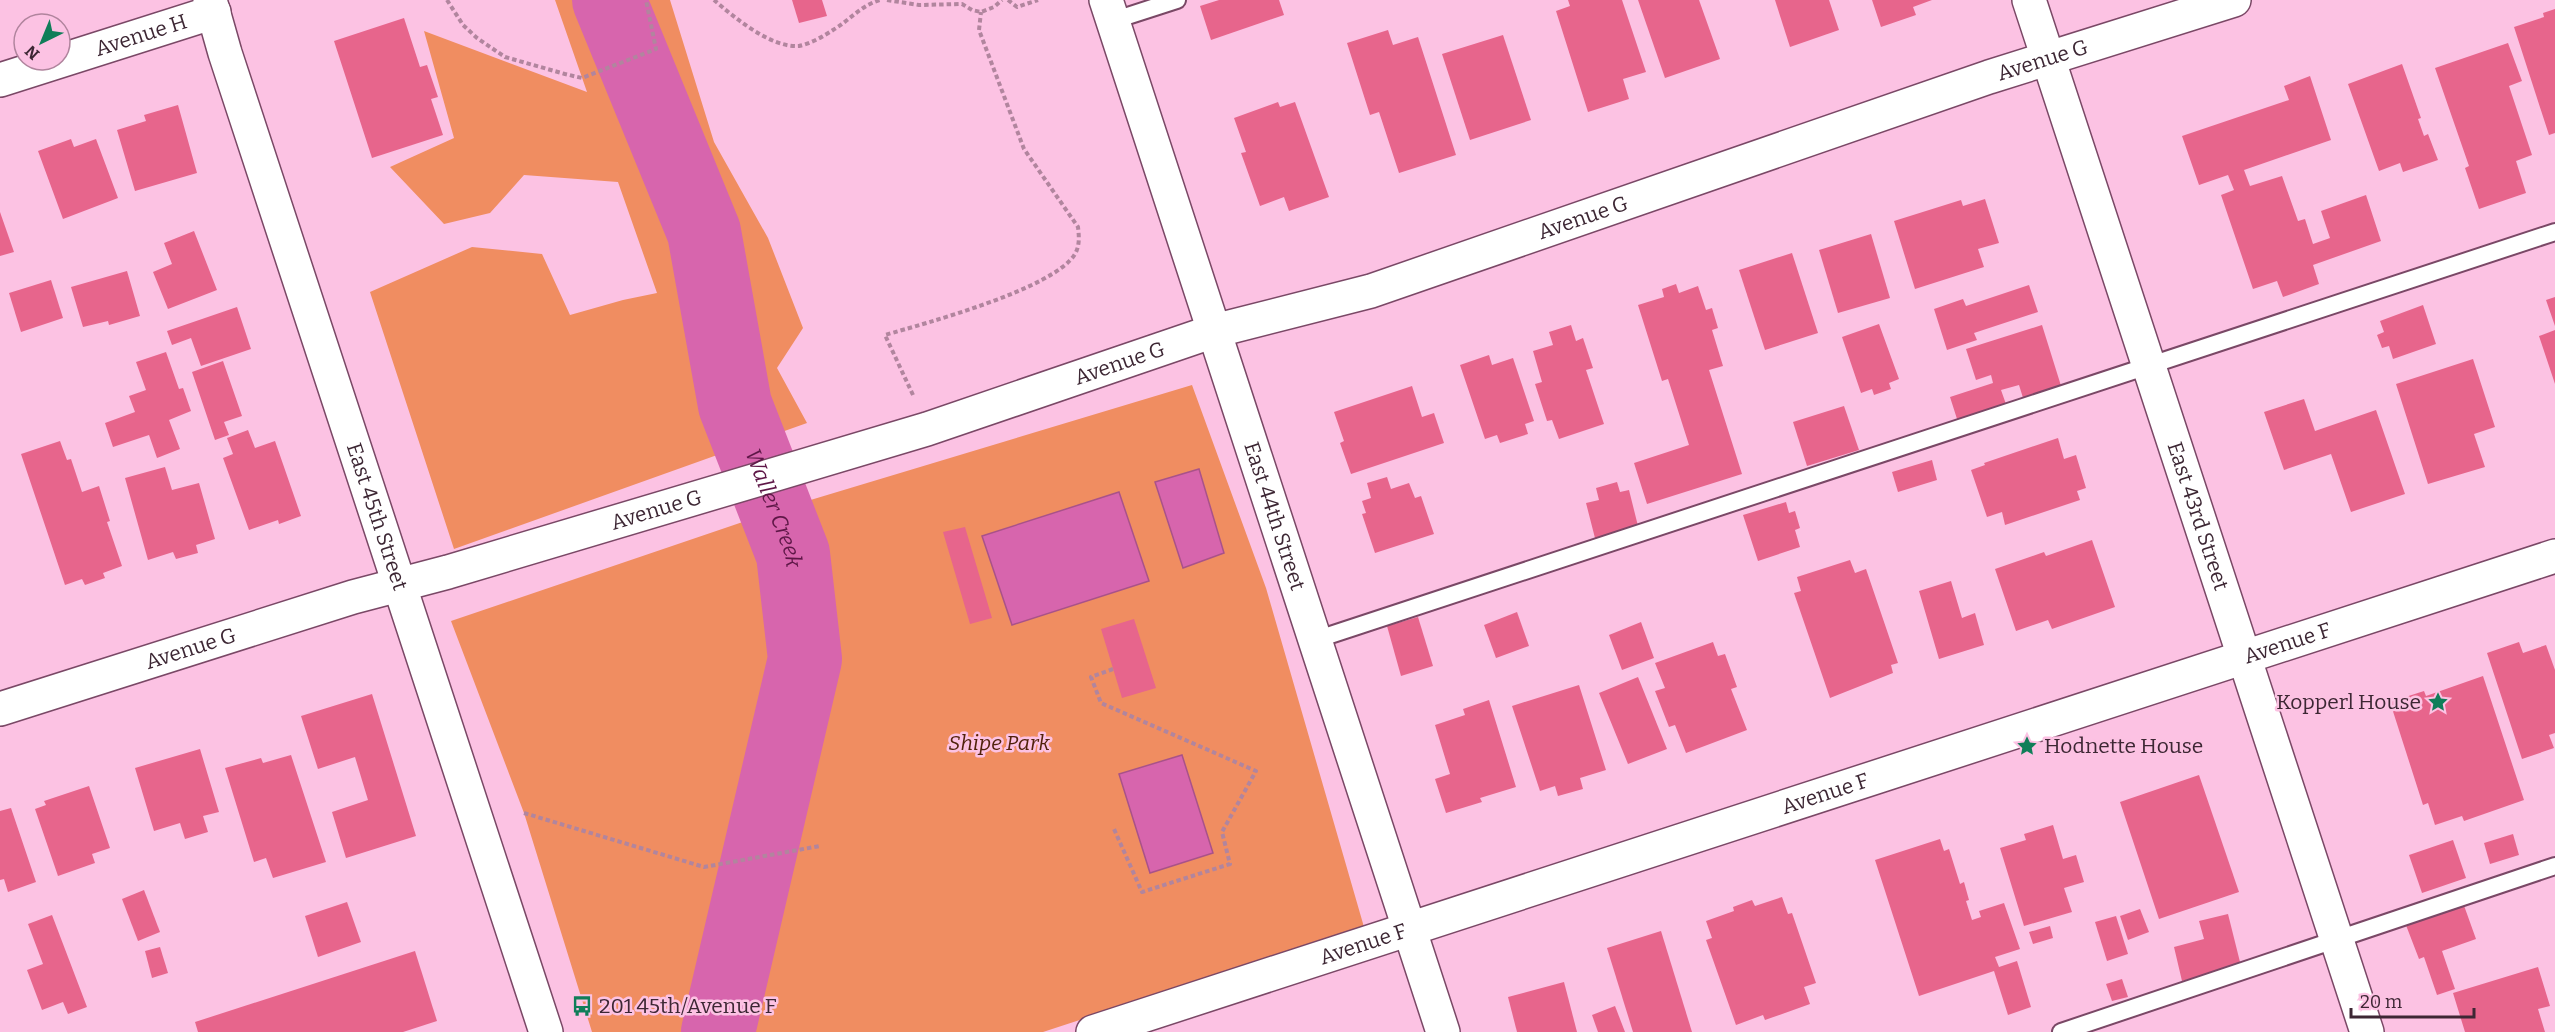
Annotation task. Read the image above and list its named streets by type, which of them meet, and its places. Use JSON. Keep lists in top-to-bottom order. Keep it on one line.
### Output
{"streets":{"street":["Avenue H","Avenue G","East 45th Street","East 44th Street","East 43rd Street","Avenue F"]},"crossings":[["Avenue H","East 45th Street"],["Avenue G","East 45th Street"],["Avenue G","East 44th Street"],["Avenue G","East 43rd Street"],["East 44th Street","Avenue F"],["East 43rd Street","Avenue F"]],"water":["Waller Creek"],"parks":["Shipe Park"],"places":{"place":["Kopperl House","Hodnette House"],"bus stop":["201 45th/Avenue F"]},"scale_bar":"20 m","north":"bottom left"}
